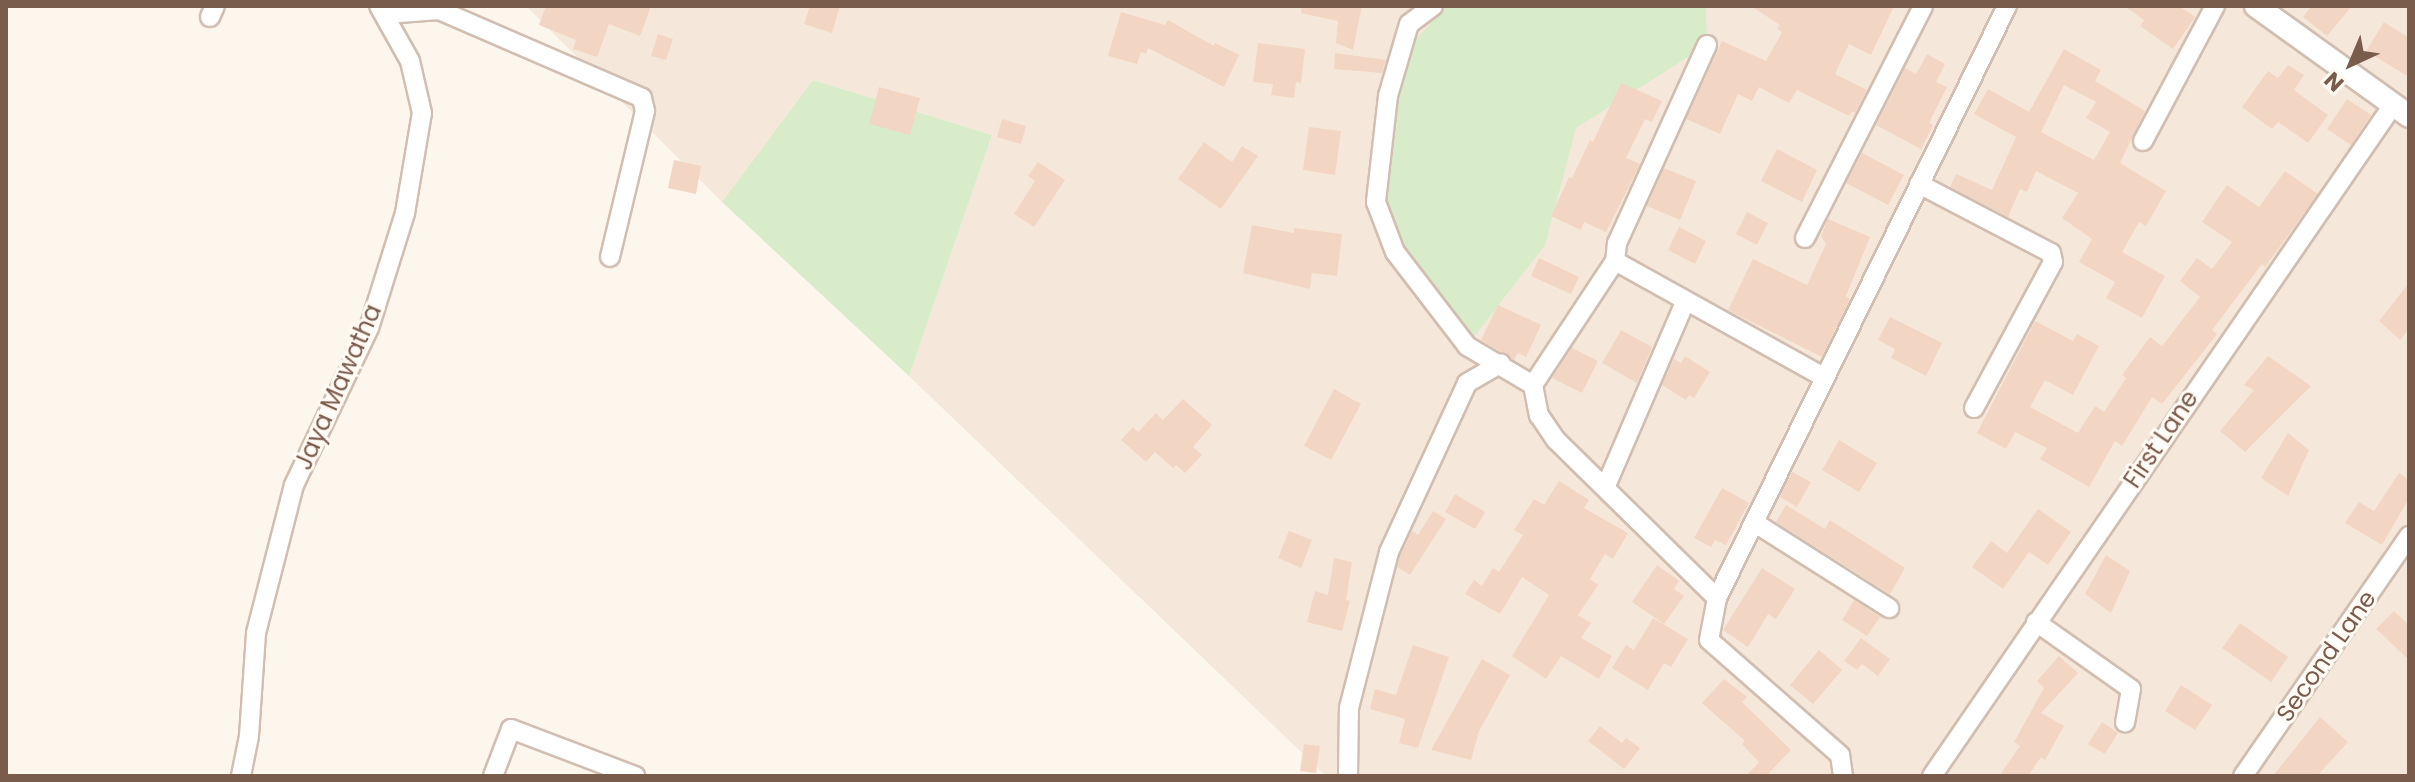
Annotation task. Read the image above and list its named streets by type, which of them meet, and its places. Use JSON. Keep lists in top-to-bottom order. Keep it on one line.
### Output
{"streets":{"street":["Jaya Mawatha","First Lane","Second Lane"]},"north":"bottom left"}
